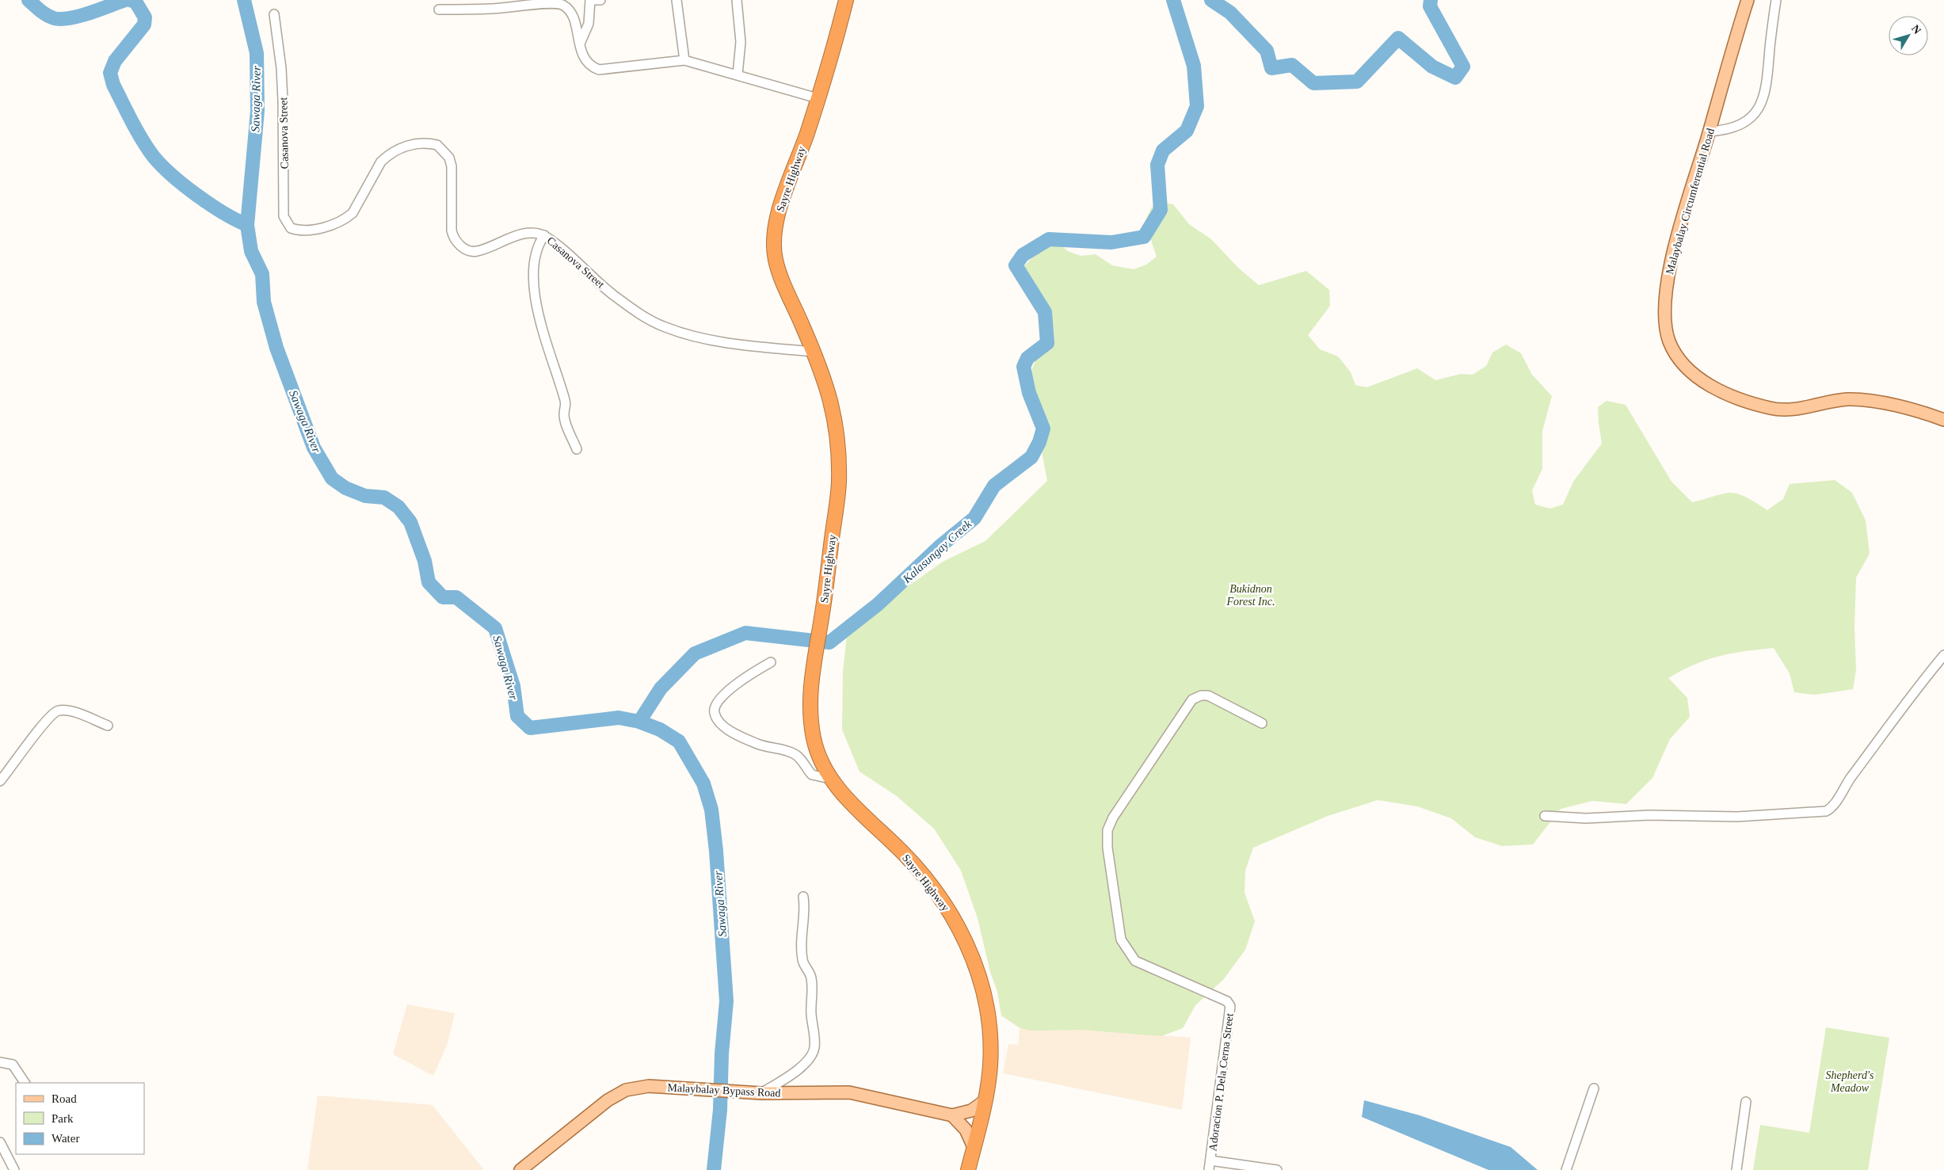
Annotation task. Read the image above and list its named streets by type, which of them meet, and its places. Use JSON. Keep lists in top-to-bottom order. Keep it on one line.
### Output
{"streets":{"highway":["Sayre Highway"],"main road":["Malaybalay Circumferential Road","Malaybalay Bypass Road"],"street":["Casanova Street","Adoracion P. Dela Cerna Street"]},"crossings":[["Casanova Street","Sayre Highway"],["Sayre Highway","Malaybalay Bypass Road"]],"water":["Sawaga River","Kalasungay Creek"],"parks":["Bukidnon Forest Inc.","Shepherd's Meadow"],"legend":["Road","Park","Water"],"north":"top right"}
